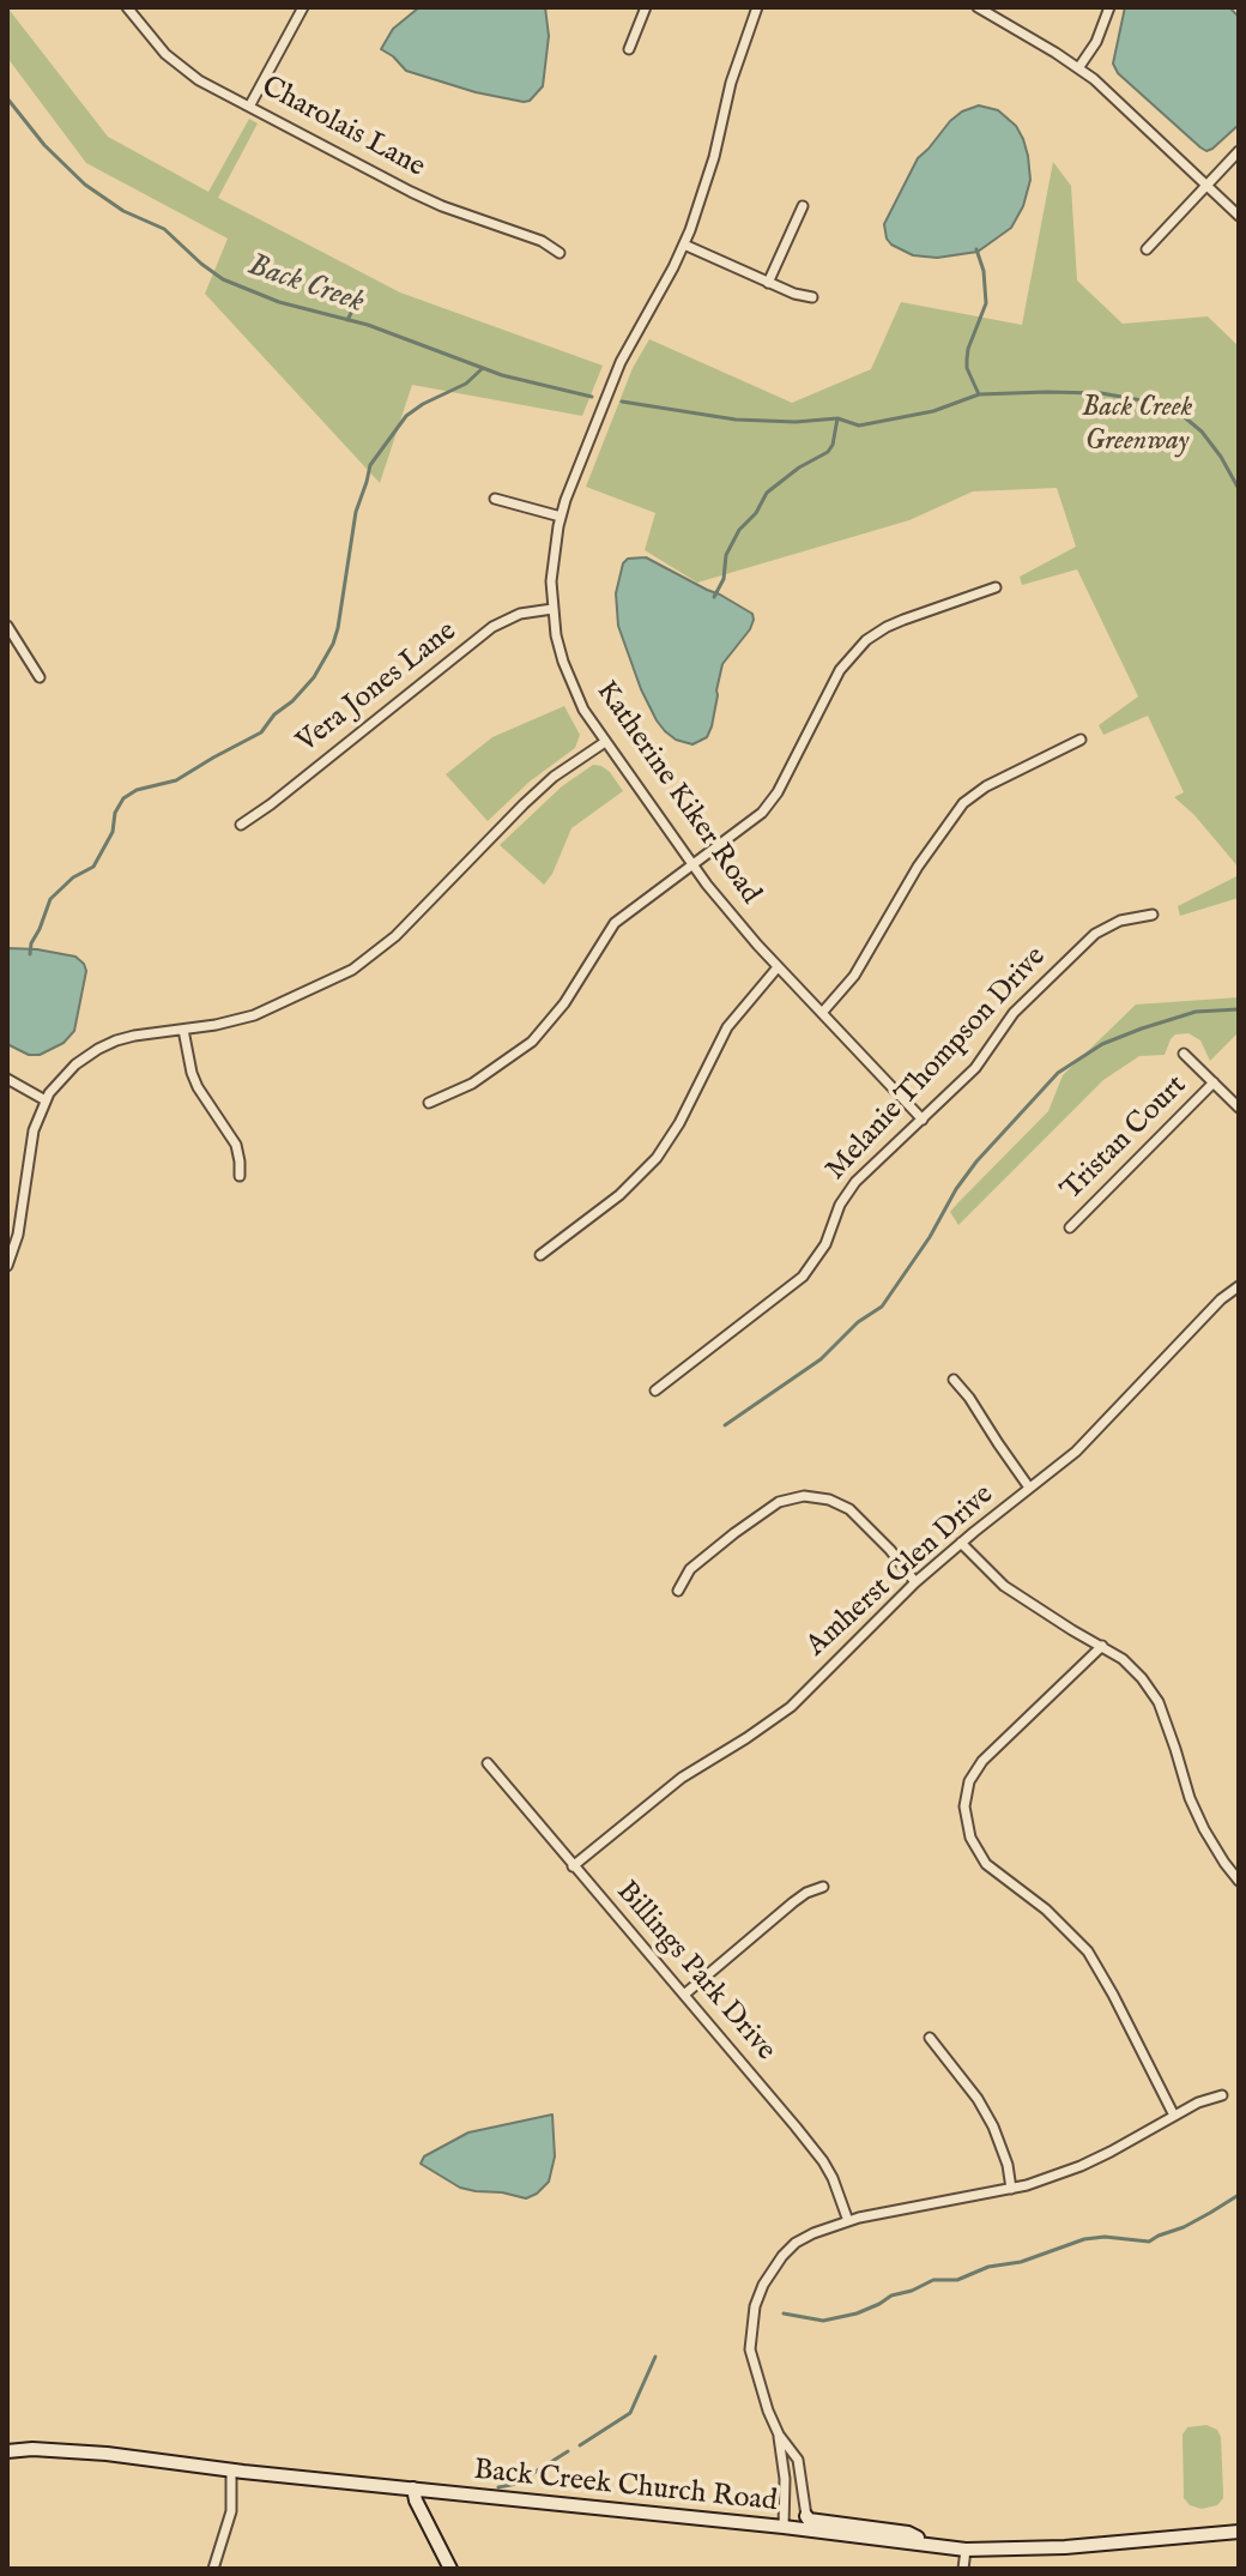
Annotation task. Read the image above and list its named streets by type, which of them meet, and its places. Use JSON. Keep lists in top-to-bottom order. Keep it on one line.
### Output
{"streets":{"street":["Charolais Lane","Vera Jones Lane","Katherine Kiker Road","Melanie Thompson Drive","Tristan Court","Amherst Glen Drive","Billings Park Drive","Back Creek Church Road"]},"crossings":[["Vera Jones Lane","Katherine Kiker Road"],["Katherine Kiker Road","Melanie Thompson Drive"],["Amherst Glen Drive","Billings Park Drive"]],"water":["Back Creek"],"parks":["Back Creek Greenway"]}
